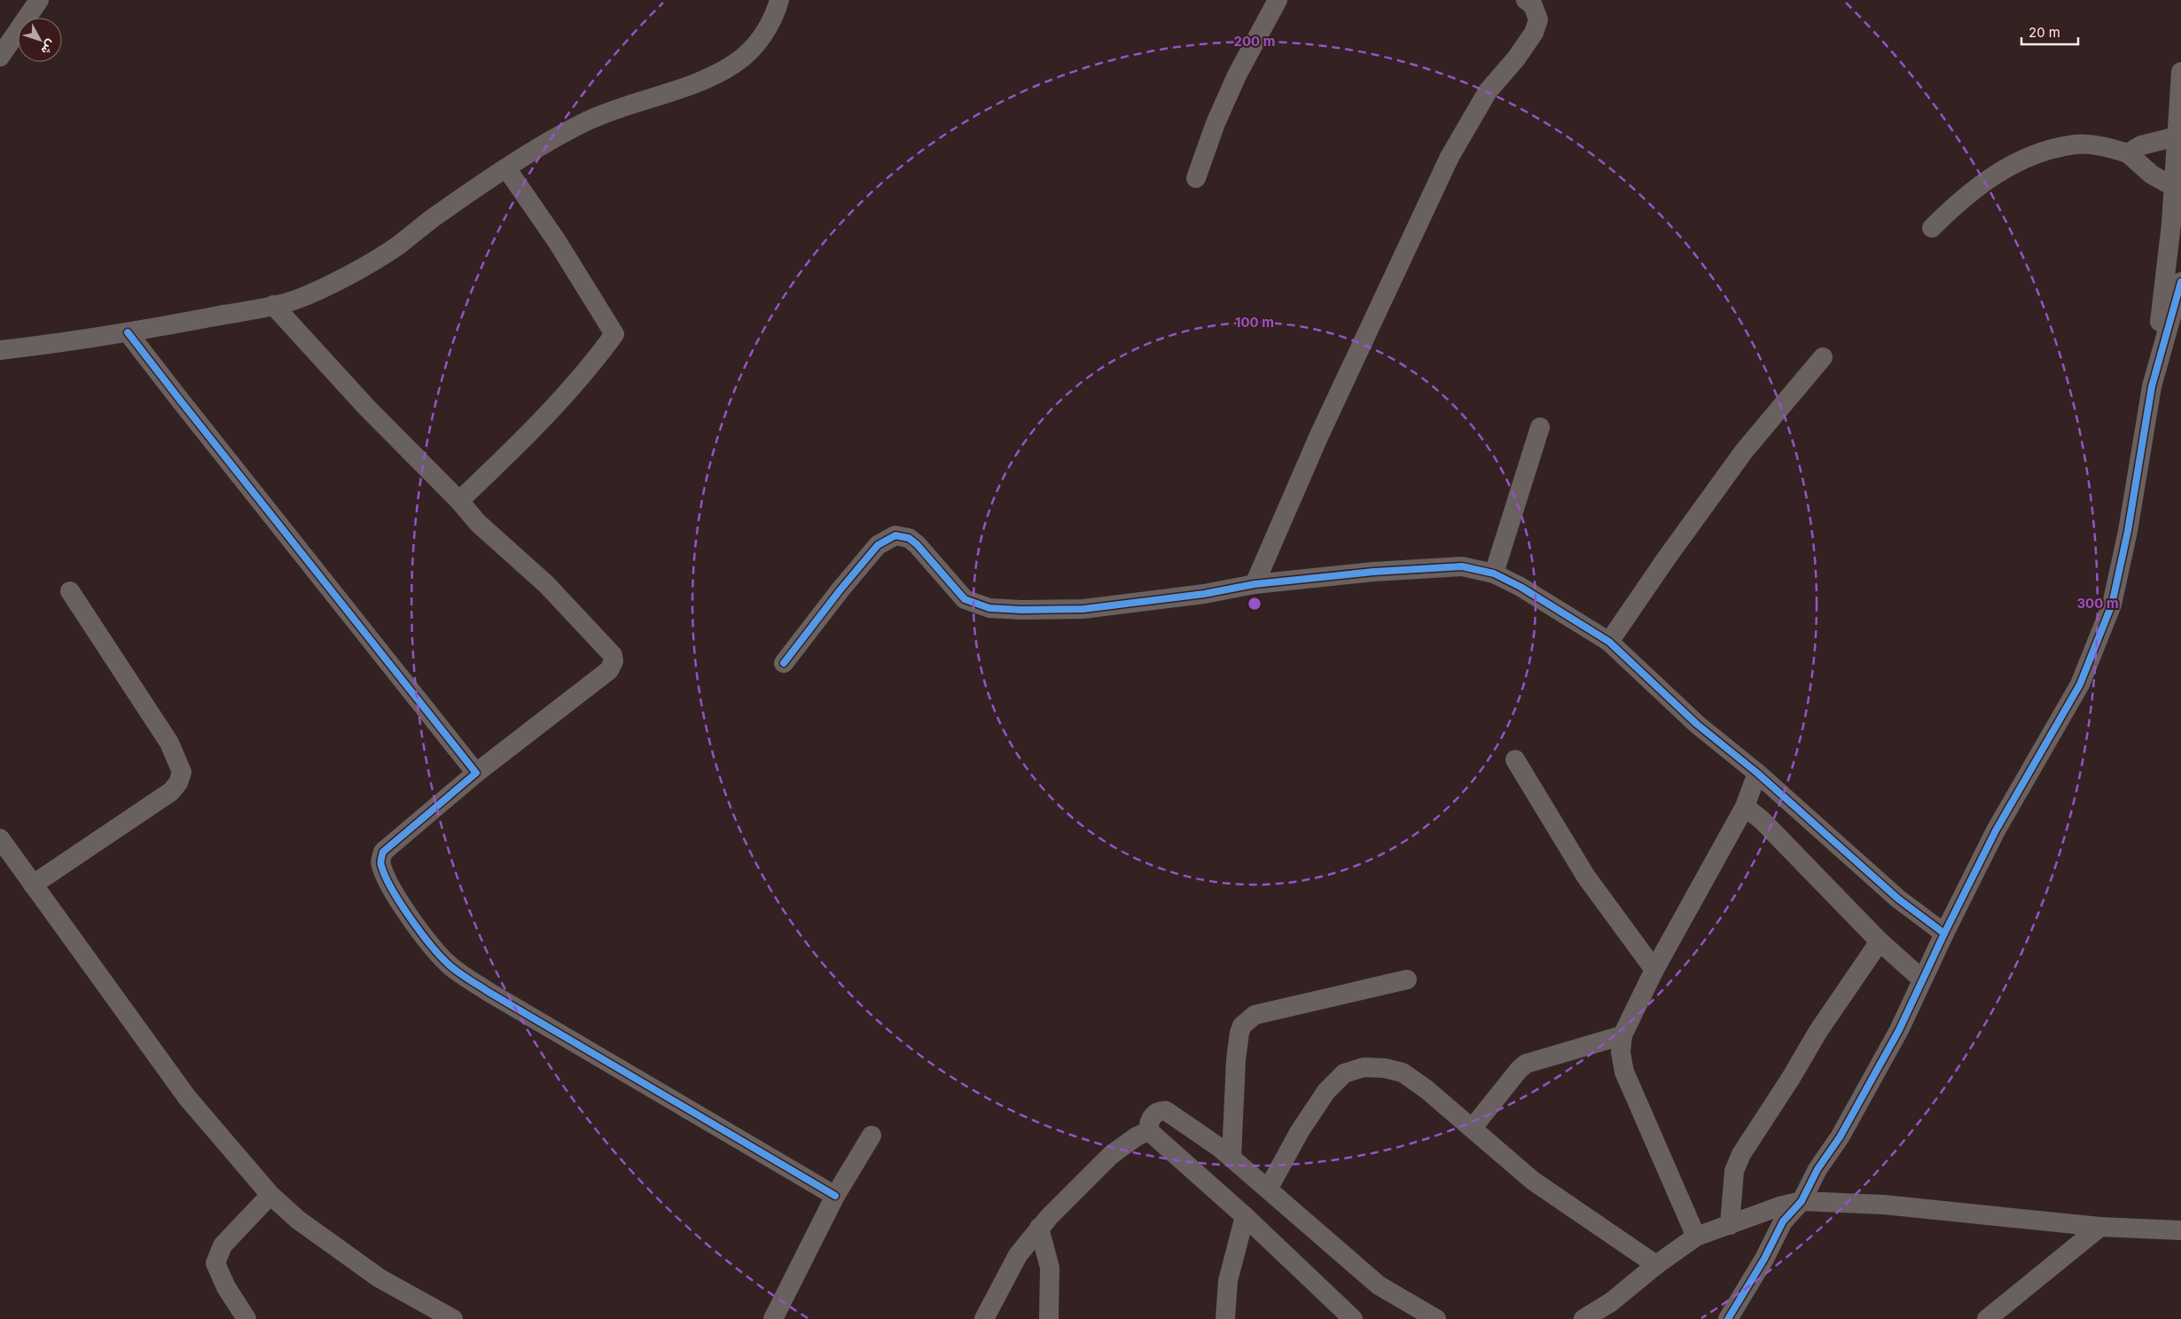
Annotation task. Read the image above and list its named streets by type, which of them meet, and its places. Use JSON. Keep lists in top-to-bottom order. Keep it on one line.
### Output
{"scale_bar":"20 m","north":"bottom right","rings":["200 m","100 m","300 m"]}
